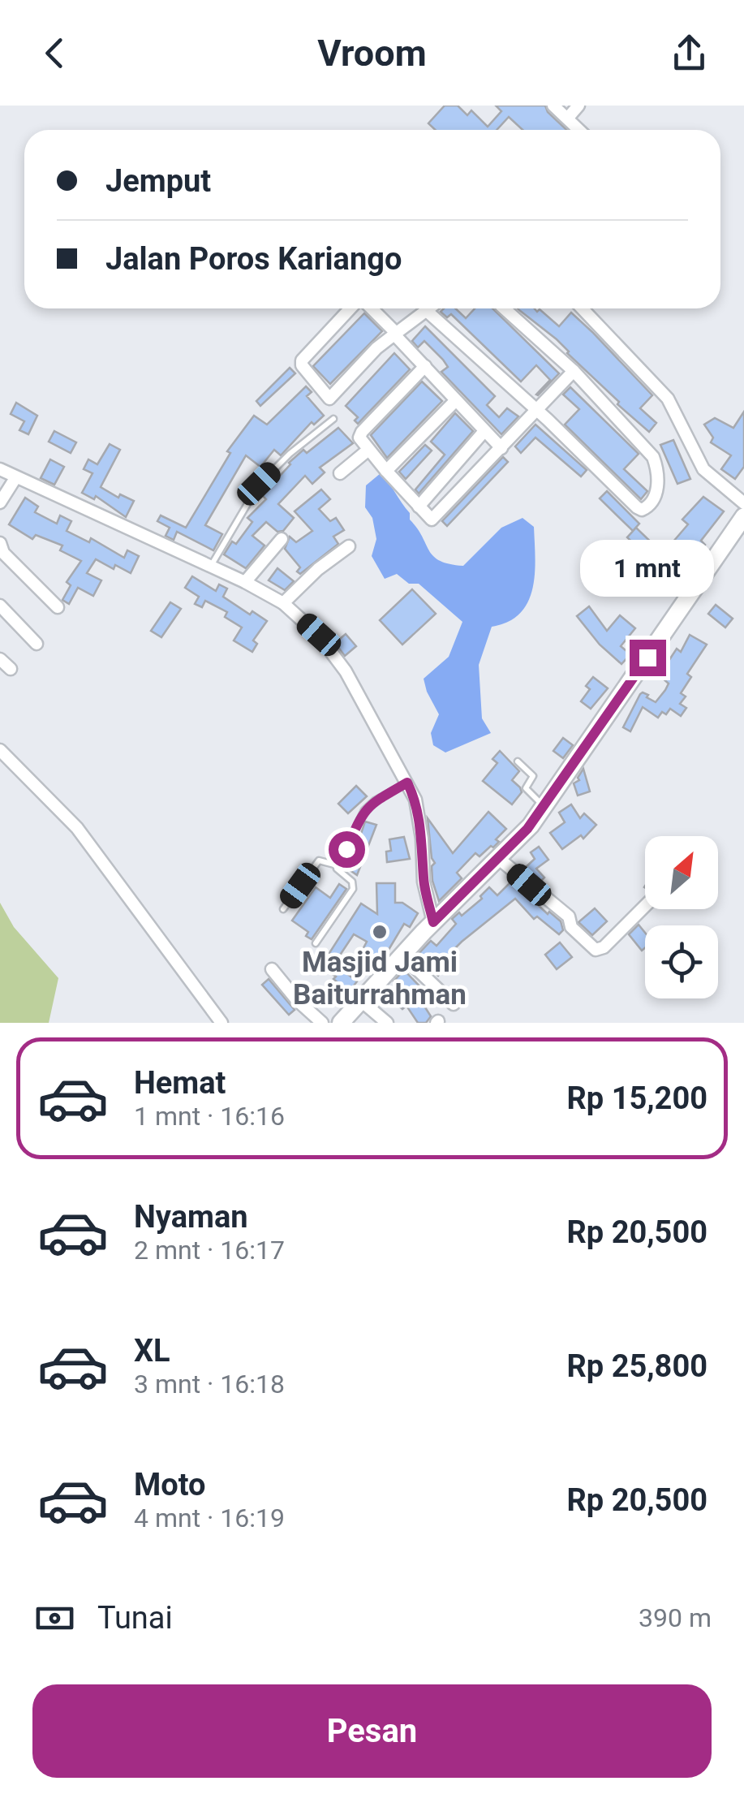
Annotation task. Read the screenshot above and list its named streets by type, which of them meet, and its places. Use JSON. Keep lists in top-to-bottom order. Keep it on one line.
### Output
{"places":["Masjid Jami Baiturrahman"],"north":"top right","page":{"header":"Vroom","banner":["Jemput","Jalan Poros Kariango"],"bubble":"1 mnt","list":[{"name":"Hemat","note":"1 mnt · 16:16","value":"Rp 15,200"},{"name":"Nyaman","note":"2 mnt · 16:17","value":"Rp 20,500"},{"name":"XL","note":"3 mnt · 16:18","value":"Rp 25,800"},{"name":"Moto","note":"4 mnt · 16:19","value":"Rp 20,500"}],"pay":["Tunai","390 m"],"buttons":"Pesan"}}
